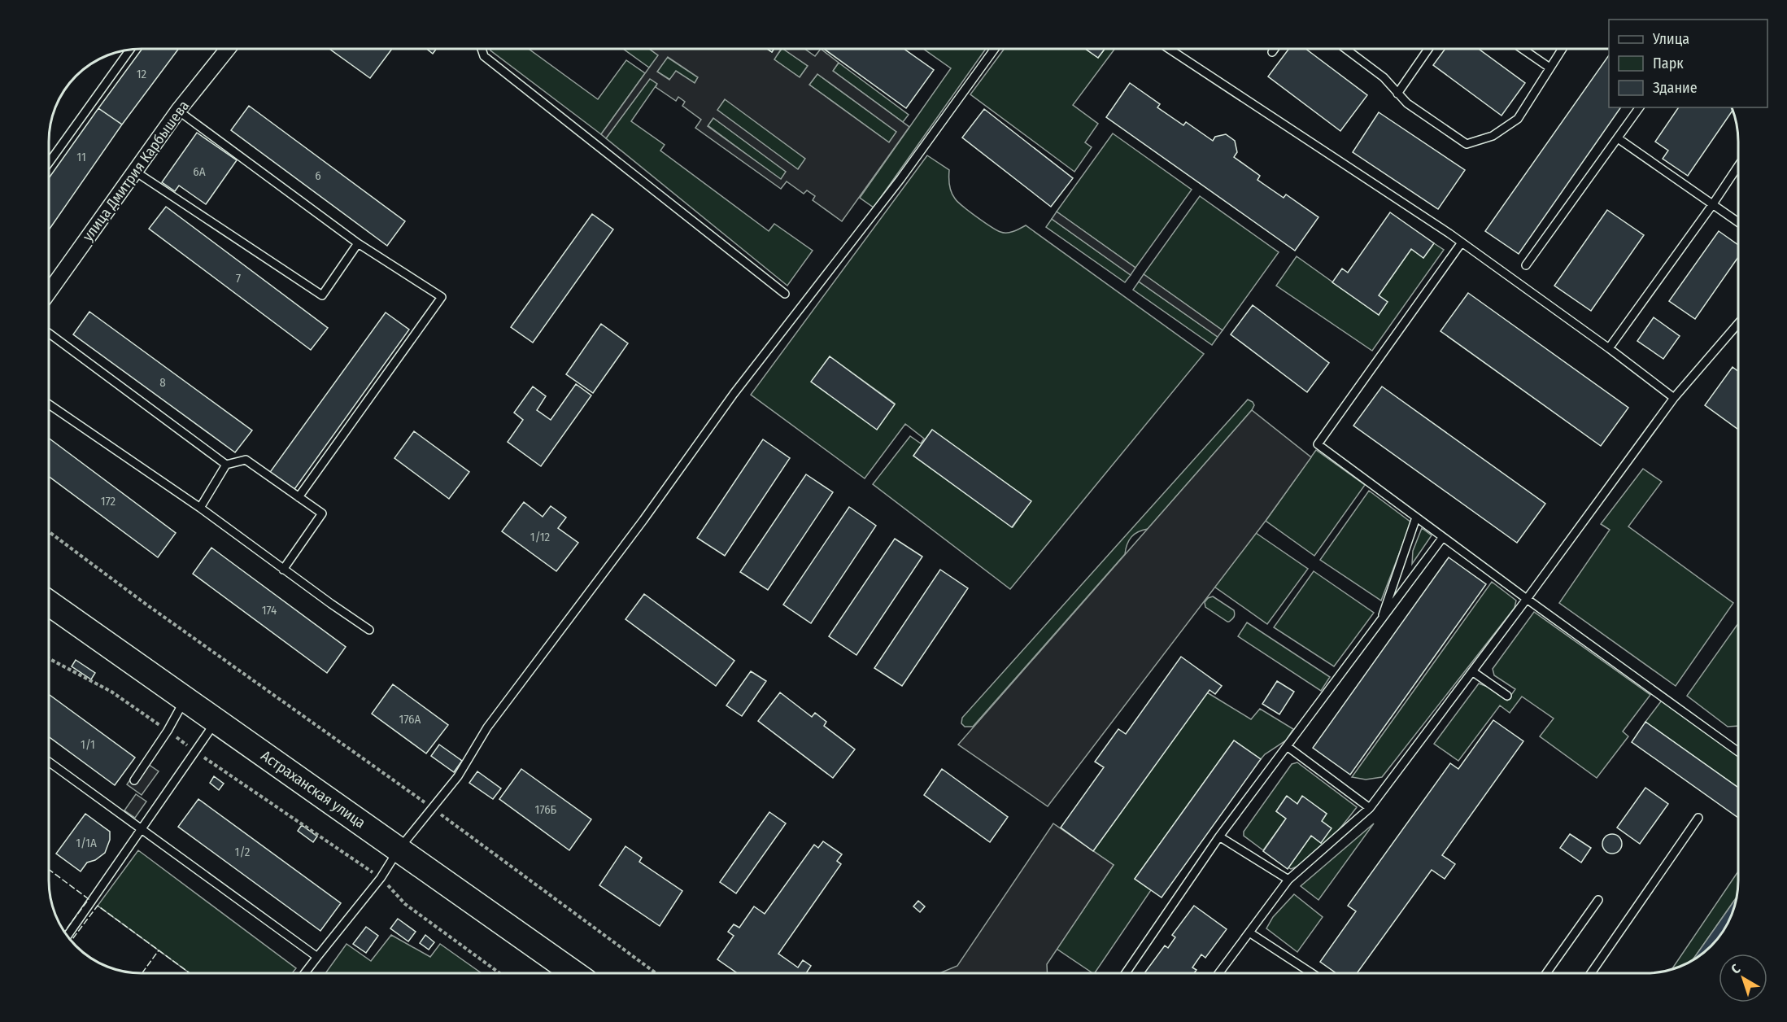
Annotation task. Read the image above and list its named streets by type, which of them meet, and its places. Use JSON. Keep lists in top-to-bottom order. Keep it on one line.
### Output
{"streets":{"main road":["Астраханская улица"],"street":["улица Дмитрия Карбышева"]},"house_numbers":["12","11","6А","6","7","8","172","1/12","174","176А","1/1","176Б","1/1А","1/2"],"legend":["Улица","Парк","Здание"],"north":"top left"}
